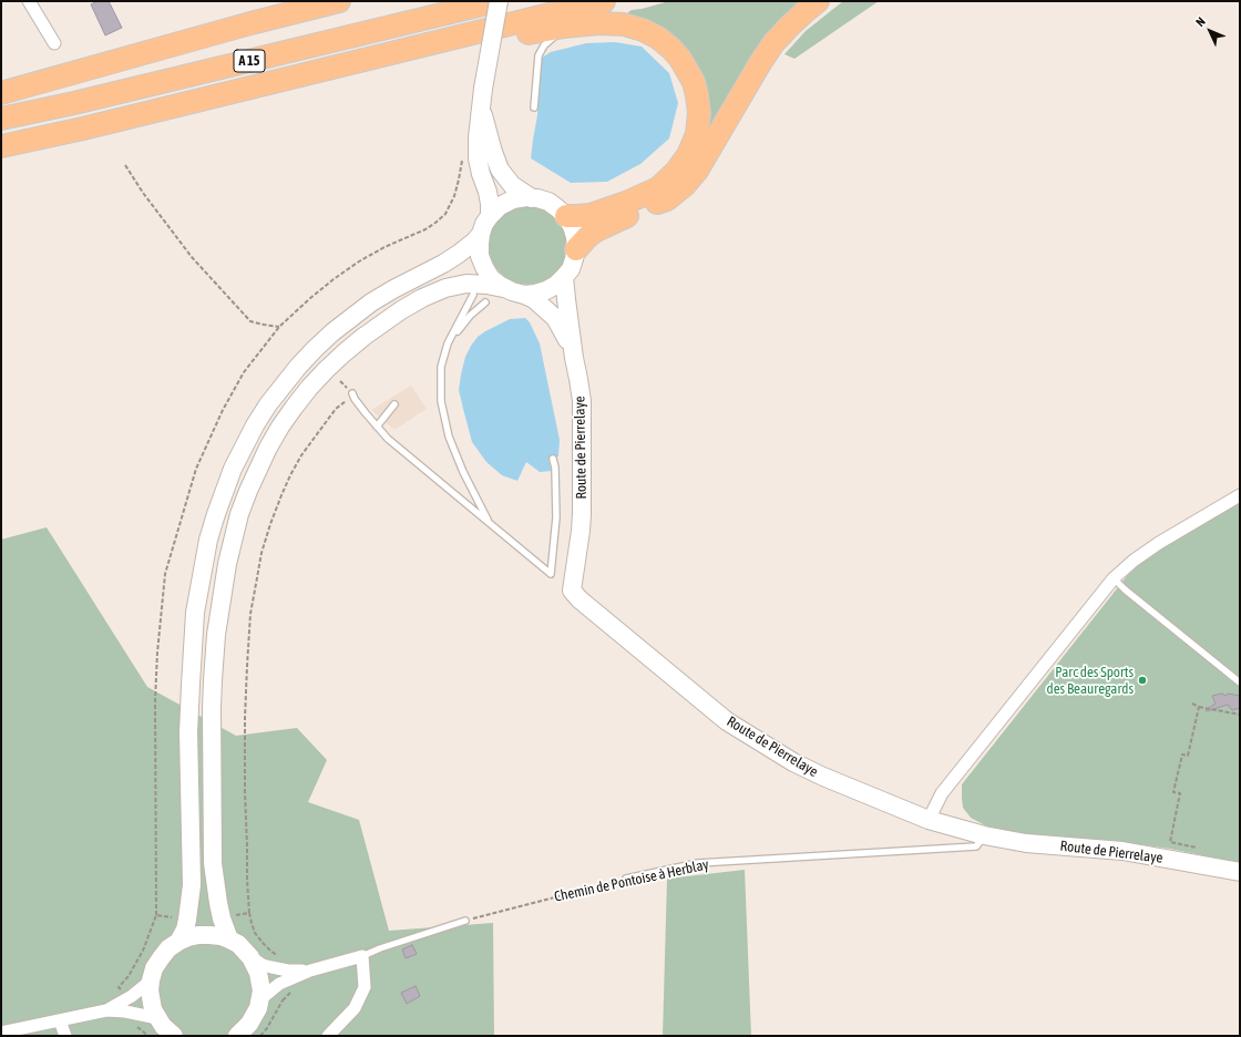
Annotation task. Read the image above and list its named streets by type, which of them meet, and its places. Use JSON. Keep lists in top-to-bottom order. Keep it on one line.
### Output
{"streets":{"highway":["A 15"],"main road":["Route de Pierrelaye"],"lane":["Chemin de Pontoise à Herblay"]},"crossings":[["Route de Pierrelaye","Chemin de Pontoise à Herblay"]],"places":["Parc des Sports des Beauregards"],"north":"top left"}
